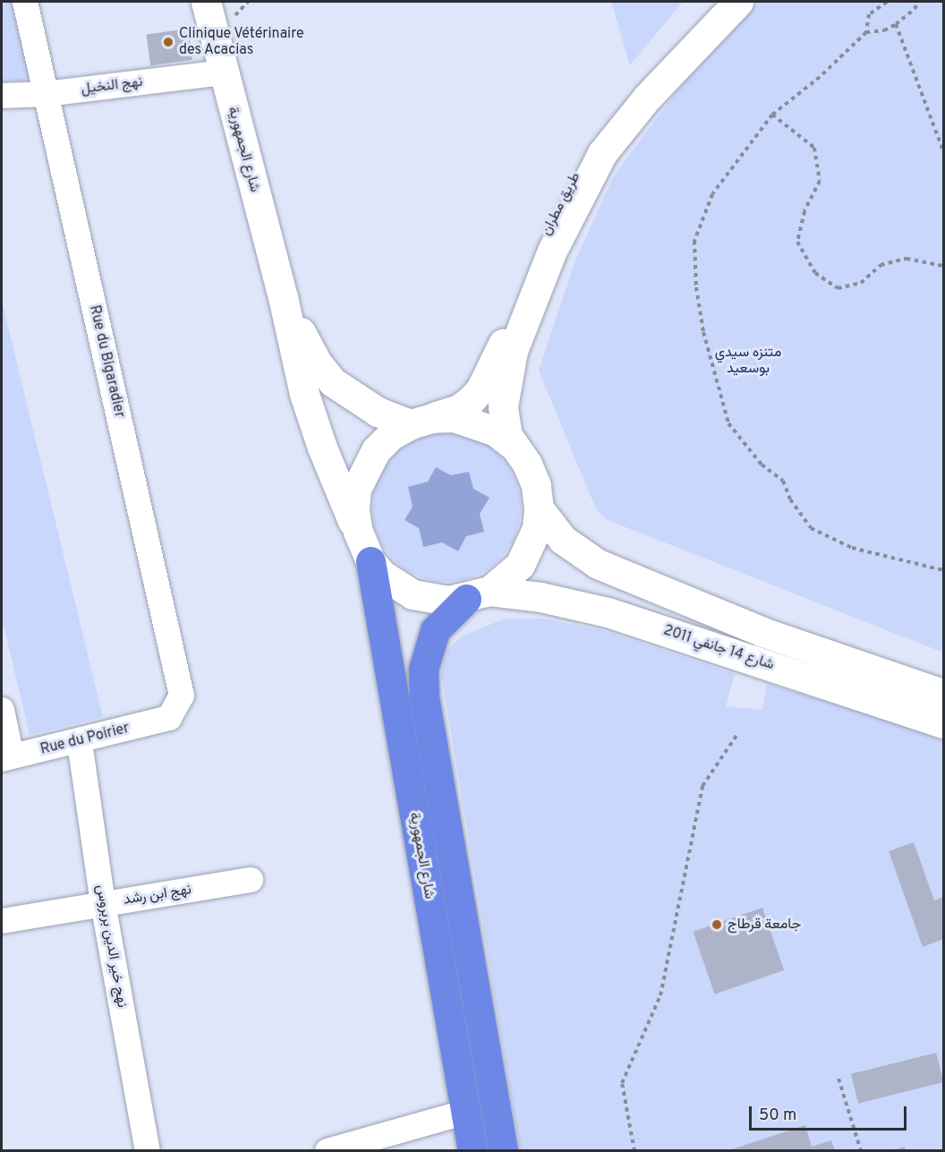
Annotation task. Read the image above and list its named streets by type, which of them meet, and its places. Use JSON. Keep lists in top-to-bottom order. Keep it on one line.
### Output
{"streets":{"highway":["شارع الجمهورية"],"main road":["طريق مطران","شارع 14 جانفي 2011"],"street":["نهج النخيل","Rue du Bigaradier","Rue du Poirier","نهج ابن رشد","نهج خير الدين بربروس"]},"crossings":[["نهج النخيل","شارع الجمهورية"],["نهج النخيل","Rue du Bigaradier"],["شارع الجمهورية","طريق مطران"],["شارع الجمهورية","شارع 14 جانفي 2011"],["طريق مطران","شارع 14 جانفي 2011"],["Rue du Bigaradier","Rue du Poirier"],["Rue du Poirier","نهج خير الدين بربروس"],["نهج ابن رشد","نهج خير الدين بربروس"]],"parks":["متنزه سيدي بوسعيد"],"places":["Clinique Vétérinaire des Acacias","جامعة قرطاج"],"scale_bar":"50 m"}
